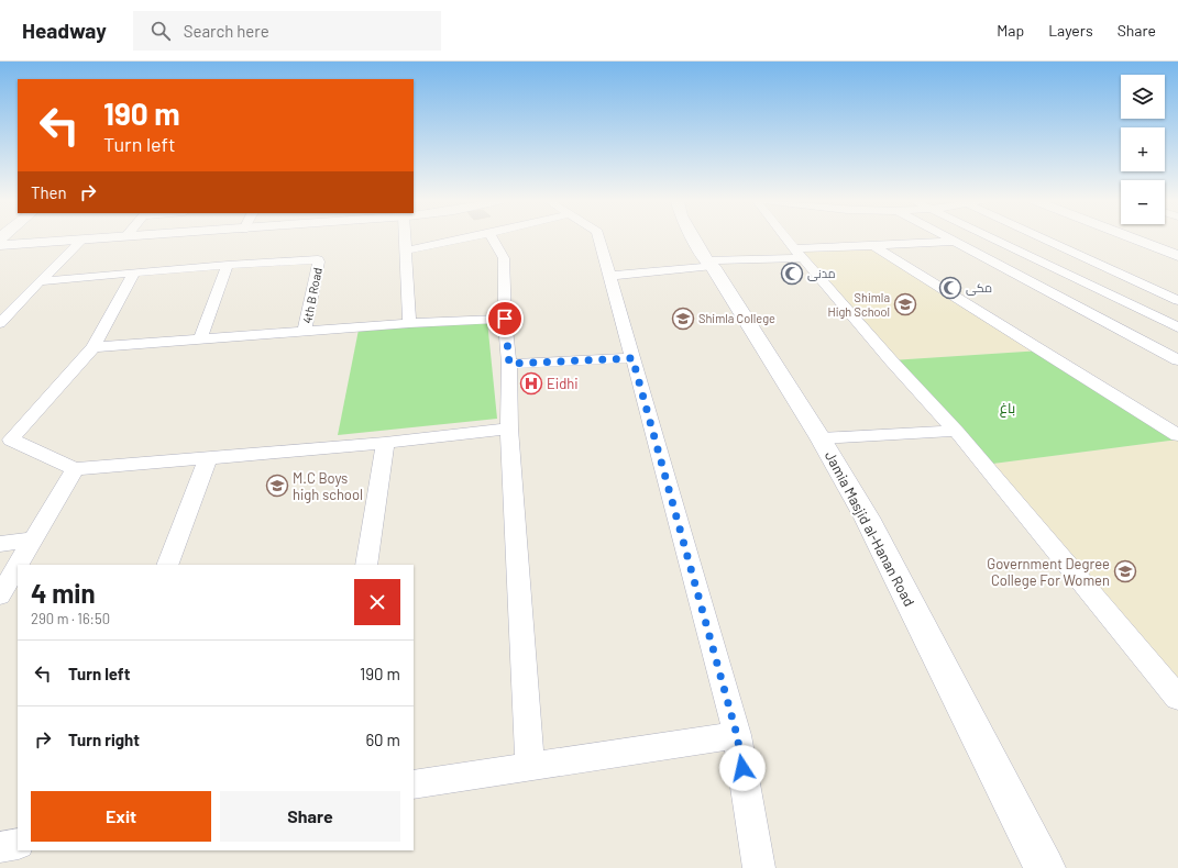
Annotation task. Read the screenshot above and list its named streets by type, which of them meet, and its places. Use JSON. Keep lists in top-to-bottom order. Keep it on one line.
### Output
{"streets":{"main road":["Jamia Masjid al-Hanan Road"],"street":["4th B Road"]},"parks":["باغ"],"places":{"mosque":["مدنی","مکی"],"school or university":["Shimla High School","Shimla College","M.C Boys high school","Government Degree College For Women"],"hospital":["Eidhi"]},"page":{"header":"Headway","search":"Search here","nav":["Map","Layers","Share"],"map_buttons":["+","−"],"turn":["190 m","Turn left"],"then":"Then","heading":["4 min","290 m · 16:50"],"list":[{"name":"Turn left","value":"190 m"},{"name":"Turn right","value":"60 m"}],"buttons":["Exit","Share"]}}
